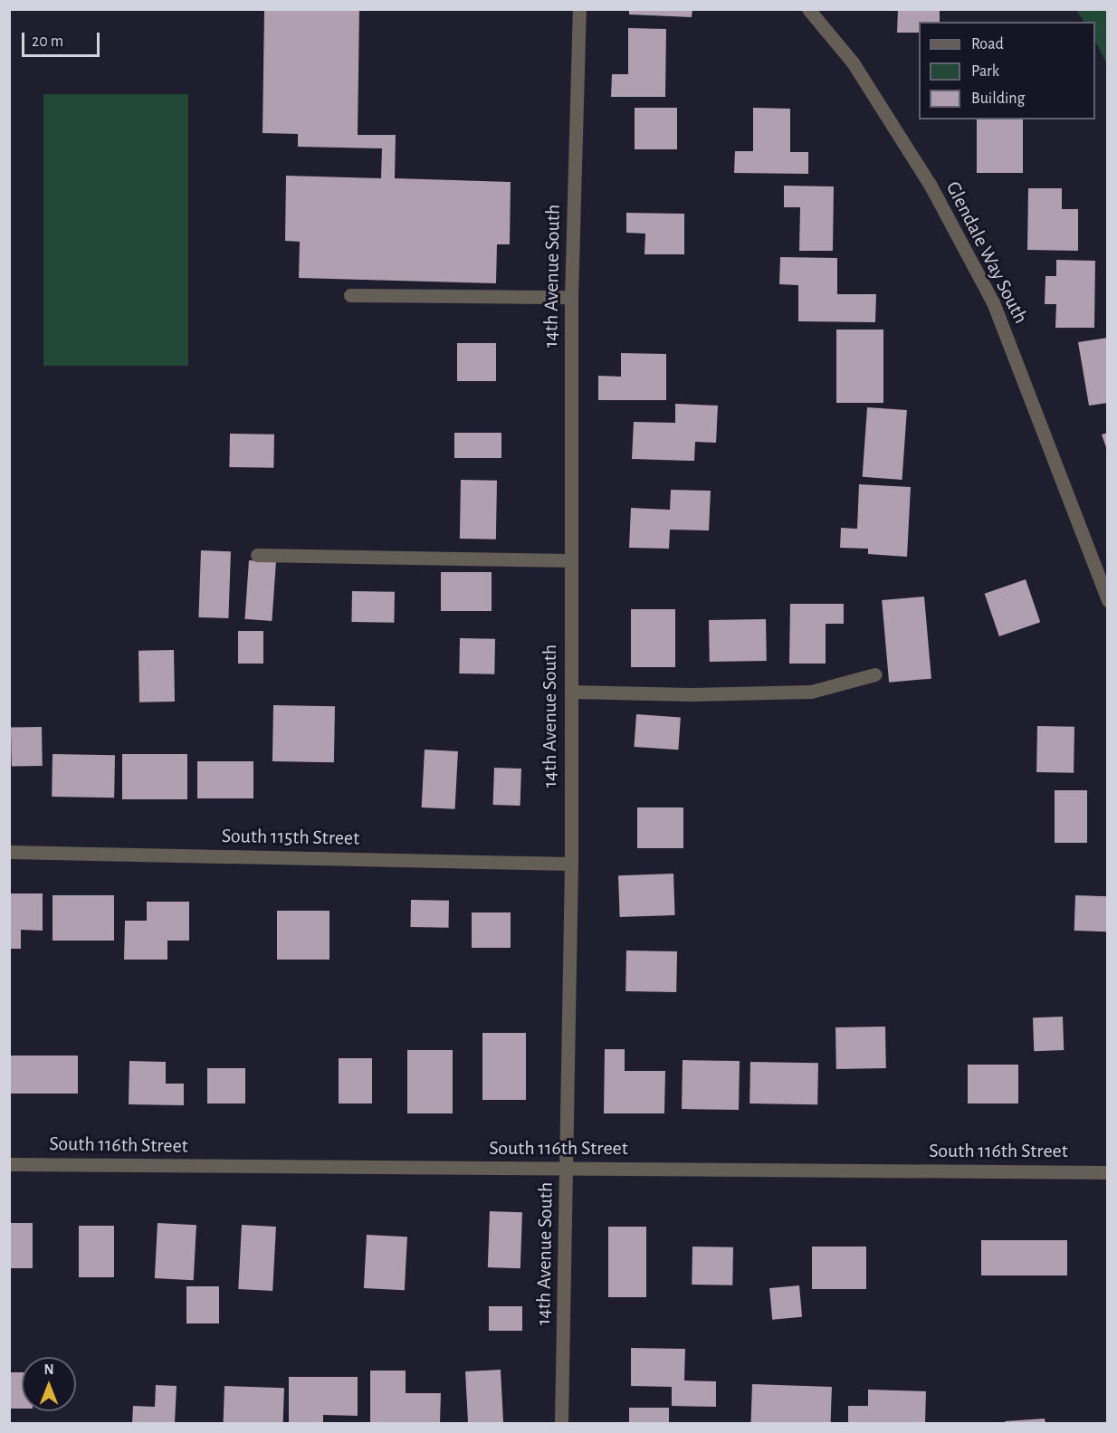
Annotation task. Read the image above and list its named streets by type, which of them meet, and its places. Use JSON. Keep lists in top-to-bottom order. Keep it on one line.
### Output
{"streets":{"street":["Glendale Way South","14th Avenue South","South 115th Street","South 116th Street"]},"crossings":[["14th Avenue South","South 115th Street"],["14th Avenue South","South 116th Street"]],"legend":["Road","Park","Building"],"scale_bar":"20 m","north":"top"}
